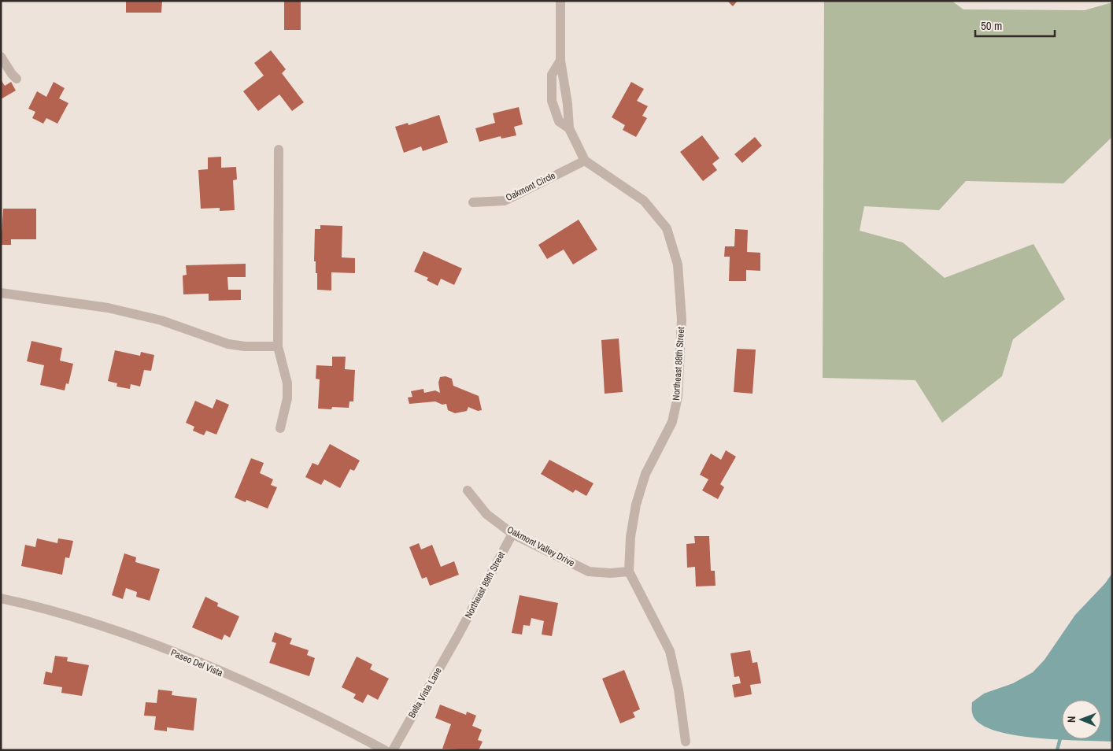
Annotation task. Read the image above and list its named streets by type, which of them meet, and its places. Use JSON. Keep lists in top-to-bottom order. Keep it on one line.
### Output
{"streets":{"street":["Oakmont Circle","Northeast 88th Street","Oakmont Valley Drive","Northeast 89th Street","Paseo Del Vista","Bella Vista Lane"]},"crossings":[["Oakmont Circle","Northeast 88th Street"],["Northeast 88th Street","Oakmont Valley Drive"],["Oakmont Valley Drive","Northeast 89th Street"],["Northeast 89th Street","Bella Vista Lane"]],"scale_bar":"50 m","north":"left"}
